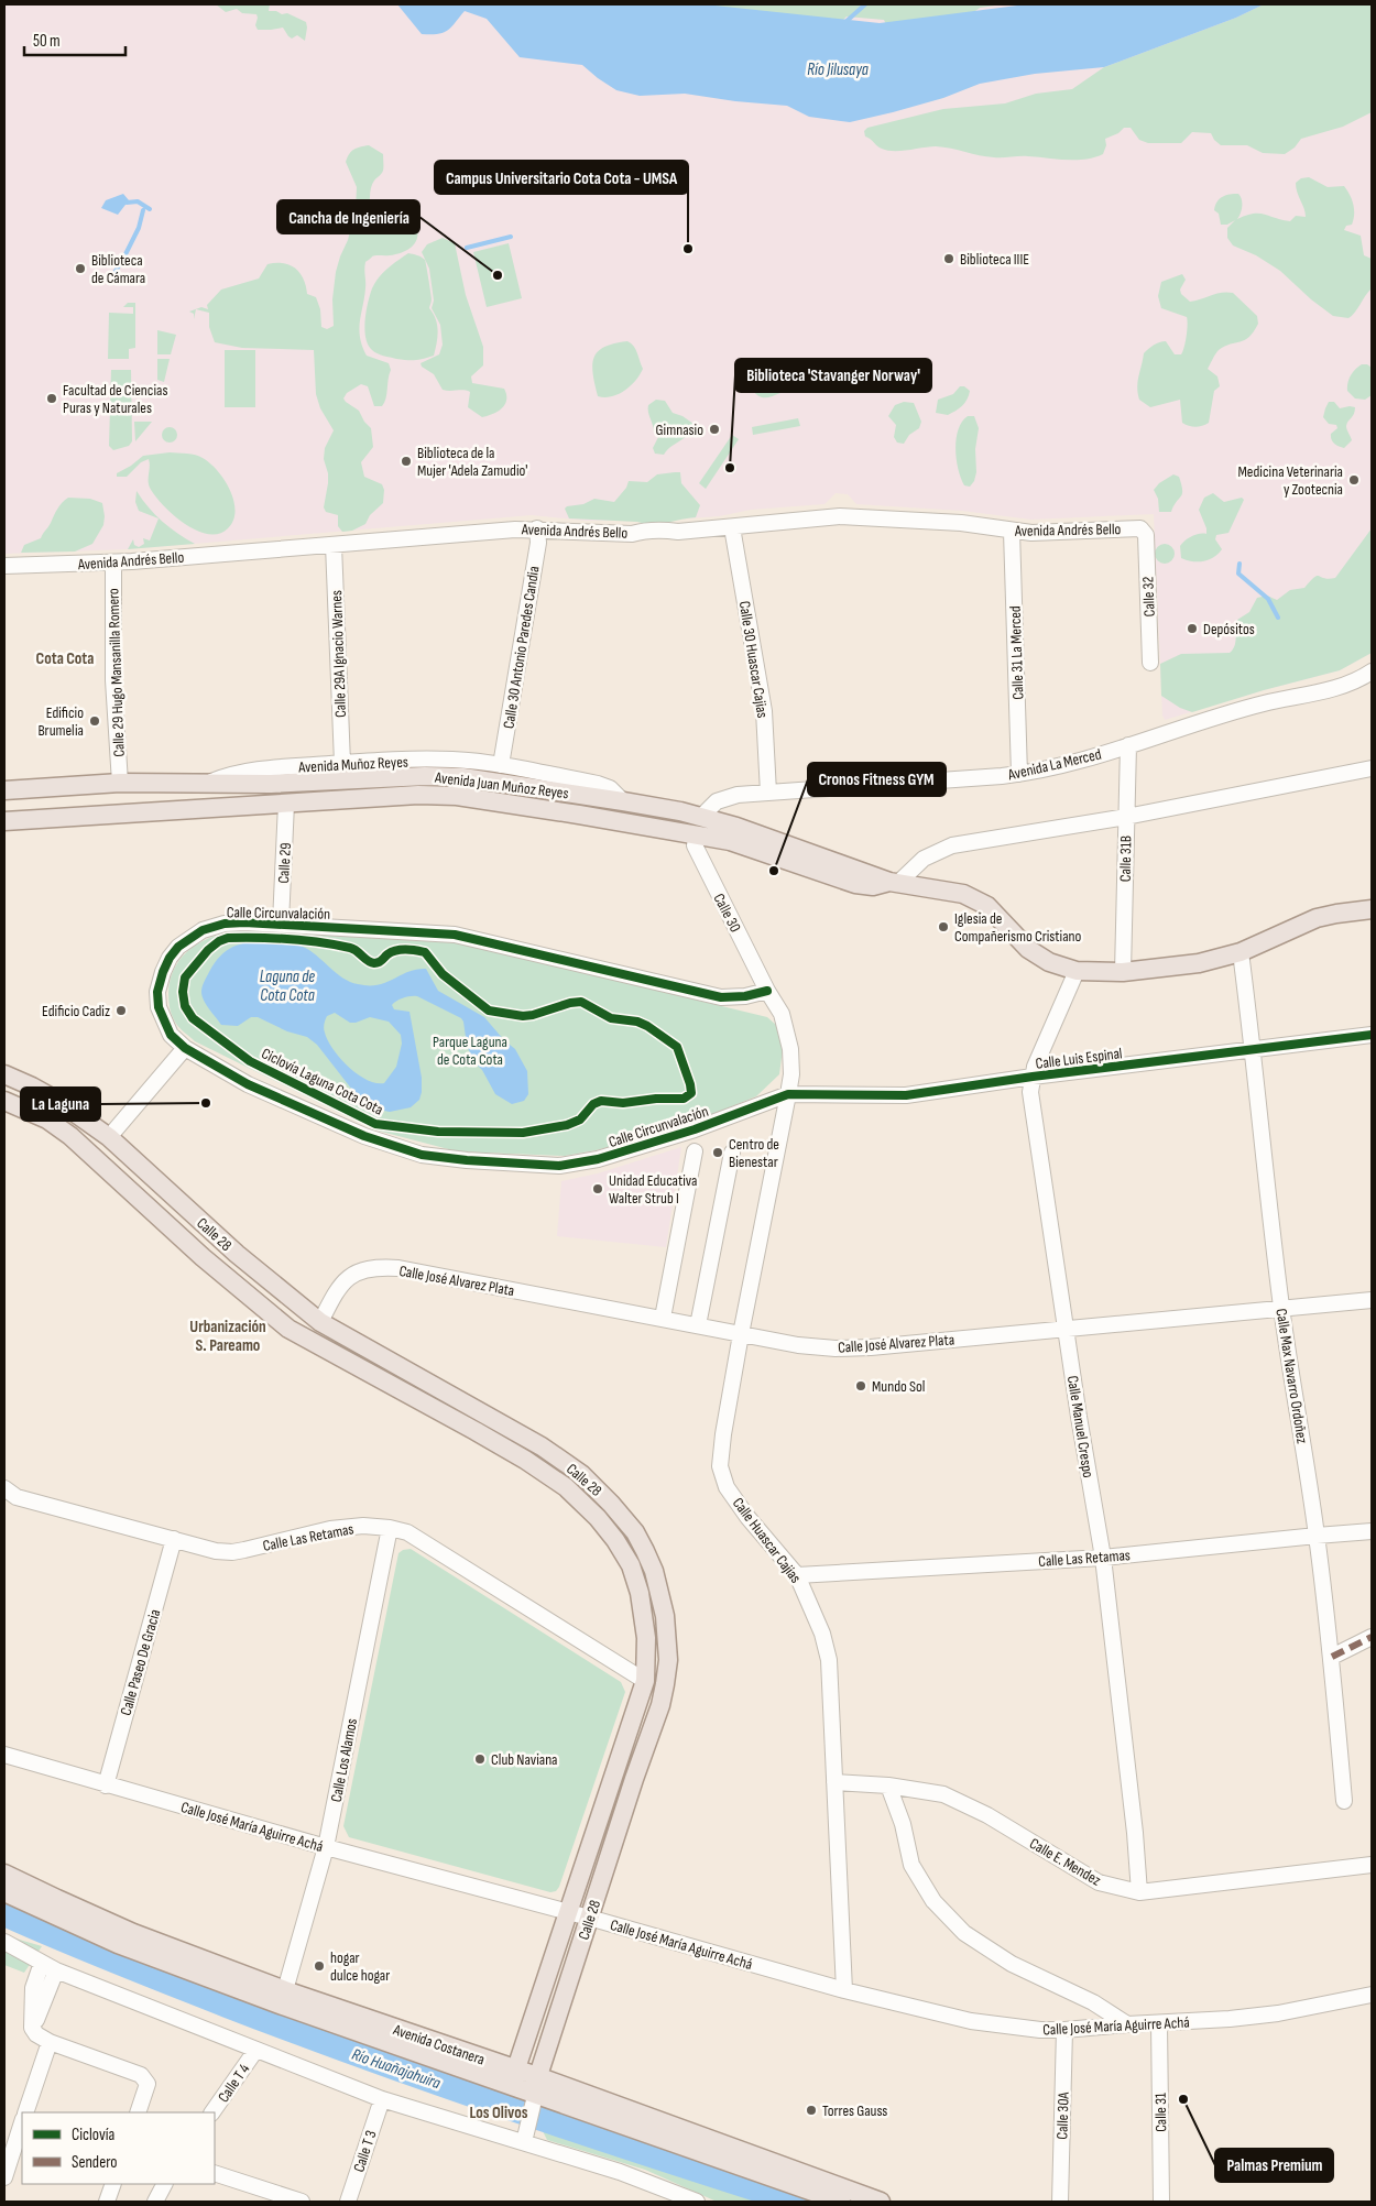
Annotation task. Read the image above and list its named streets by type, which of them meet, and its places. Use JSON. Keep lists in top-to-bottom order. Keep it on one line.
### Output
{"streets":{"main road":["Avenida Juan Muñoz Reyes","Calle 28","Avenida Costanera"],"street":["Avenida Andrés Bello","Calle 32","Calle 30 Antonio Paredes Candia","Calle 31 La Merced","Calle 29A Ignacio Warnes","Calle 30 Huascar Cajias","Calle 29 Hugo Mansanilla Romero","Avenida Muñoz Reyes","Avenida La Merced","Calle 31B","Calle 29","Calle Circunvalación","Calle 30","Calle Luis Espinal","Calle José Alvarez Plata","Calle Max Navarro Ordoñez","Calle Manuel Crespo","Calle Las Retamas","Calle Huascar Cajias","Calle Paseo De Gracia","Calle Los Alamos","Calle José María Aguirre Achá","Calle E. Mendez","Calle T 4","Calle 31","Calle 30A","Calle T 3"],"cycle path":["Ciclovía Laguna Cota Cota"]},"crossings":[["Avenida Andrés Bello","Calle 32"],["Avenida Andrés Bello","Calle 30 Antonio Paredes Candia"],["Avenida Andrés Bello","Calle 31 La Merced"],["Avenida Andrés Bello","Calle 29A Ignacio Warnes"],["Avenida Andrés Bello","Calle 30 Huascar Cajias"],["Avenida Andrés Bello","Calle 29 Hugo Mansanilla Romero"],["Calle 30 Antonio Paredes Candia","Avenida Muñoz Reyes"],["Calle 31 La Merced","Avenida La Merced"],["Calle 29A Ignacio Warnes","Avenida Muñoz Reyes"],["Calle 30 Huascar Cajias","Avenida La Merced"],["Calle 29 Hugo Mansanilla Romero","Avenida Juan Muñoz Reyes"],["Avenida Muñoz Reyes","Avenida Juan Muñoz Reyes"],["Avenida La Merced","Avenida Juan Muñoz Reyes"],["Avenida La Merced","Calle 31B"],["Avenida La Merced","Calle 30"],["Avenida Juan Muñoz Reyes","Calle 31B"],["Avenida Juan Muñoz Reyes","Calle 29"],["Avenida Juan Muñoz Reyes","Calle 30"],["Avenida Juan Muñoz Reyes","Calle Max Navarro Ordoñez"],["Avenida Juan Muñoz Reyes","Calle Manuel Crespo"],["Calle 29","Calle Circunvalación"],["Calle Circunvalación","Calle 30"],["Calle Circunvalación","Calle Luis Espinal"],["Calle Circunvalación","Calle Huascar Cajias"],["Calle Luis Espinal","Calle Max Navarro Ordoñez"],["Calle Luis Espinal","Calle Manuel Crespo"],["Calle Luis Espinal","Calle Huascar Cajias"],["Calle 28","Calle José Alvarez Plata"],["Calle 28","Calle Las Retamas"],["Calle 28","Calle José María Aguirre Achá"],["Calle 28","Avenida Costanera"],["Calle José Alvarez Plata","Calle Max Navarro Ordoñez"],["Calle José Alvarez Plata","Calle Manuel Crespo"],["Calle José Alvarez Plata","Calle Huascar Cajias"],["Calle Max Navarro Ordoñez","Calle Las Retamas"],["Calle Manuel Crespo","Calle Las Retamas"],["Calle Manuel Crespo","Calle E. Mendez"],["Calle Las Retamas","Calle Huascar Cajias"],["Calle Las Retamas","Calle Paseo De Gracia"],["Calle Las Retamas","Calle Los Alamos"],["Calle Huascar Cajias","Calle José María Aguirre Achá"],["Calle Huascar Cajias","Calle E. Mendez"],["Calle Paseo De Gracia","Calle José María Aguirre Achá"],["Calle Los Alamos","Calle José María Aguirre Achá"],["Calle Los Alamos","Avenida Costanera"],["Calle José María Aguirre Achá","Calle 31"],["Calle José María Aguirre Achá","Calle 30A"]],"districts":["Cota Cota","Urbanización S. Pareamo","Los Olivos"],"water":["Río Jilusaya","Laguna de Cota Cota","Río Huañajahuira"],"parks":["Parque Laguna de Cota Cota"],"places":["Campus Universitario Cota Cota - UMSA","Biblioteca IIIE","Biblioteca de Cámara","Cancha de Ingeniería","Facultad de Ciencias Puras y Naturales","Gimnasio","Biblioteca de la Mujer 'Adela Zamudio'","Biblioteca 'Stavanger Norway'","Medicina Veterinaria y Zootecnia","Depósitos","Edificio Brumelia","Cronos Fitness GYM","Iglesia de Compañerismo Cristiano","Edificio Cadiz","La Laguna","Centro de Bienestar","Unidad Educativa Walter Strub I","Mundo Sol","Club Naviana","hogar dulce hogar","Palmas Premium","Torres Gauss"],"legend":["Ciclovía","Sendero"],"scale_bar":"50 m"}
